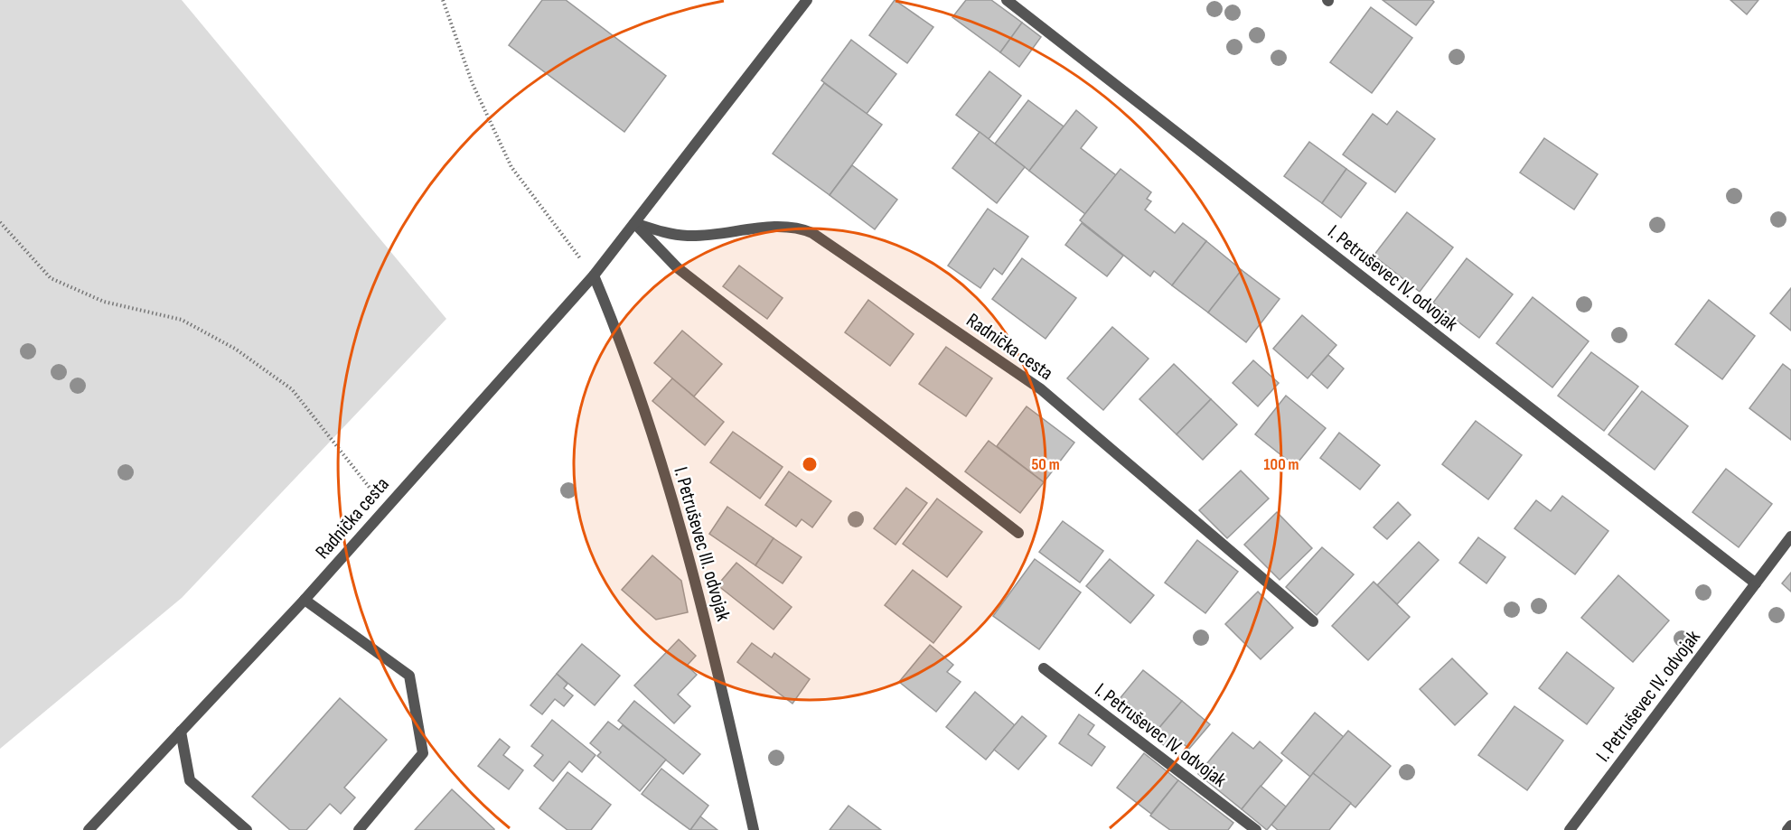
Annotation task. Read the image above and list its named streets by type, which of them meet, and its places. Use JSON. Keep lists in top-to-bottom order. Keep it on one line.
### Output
{"streets":{"street":["I. Petruševec IV. odvojak","Radnička cesta","I. Petruševec III. odvojak"]},"crossings":[["Radnička cesta","I. Petruševec III. odvojak"]],"rings":["50 m","100 m"]}
